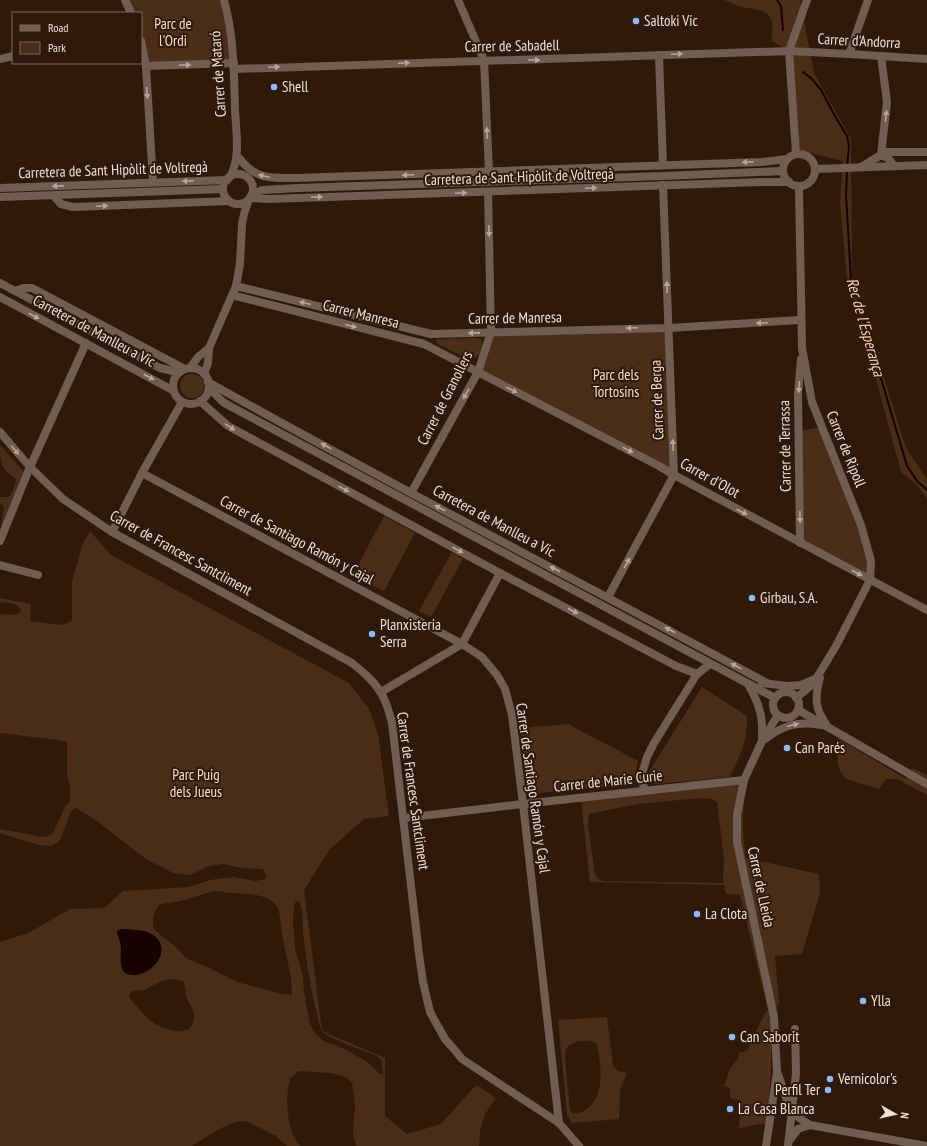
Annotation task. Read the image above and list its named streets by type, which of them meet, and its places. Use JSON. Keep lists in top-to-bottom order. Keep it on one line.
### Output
{"streets":{"street":["Carrer d'Andorra","Carrer de Sabadell","Carrer de Mataró","Carretera de Sant Hipòlit de Voltregà","Carrer Manresa","Carrer de Manresa","Carretera de Manlleu a Vic","Carrer de Granollers","Carrer de Berga","Carrer de Terrassa","Carrer de Ripoll","Carrer d'Olot","Carrer de Santiago Ramón y Cajal","Carrer de Francesc Santcliment","Carrer de Marie Curie","Carrer de Lleida"]},"crossings":[["Carrer d'Andorra","Carrer de Sabadell"],["Carrer de Sabadell","Carrer de Mataró"],["Carrer de Mataró","Carretera de Sant Hipòlit de Voltregà"],["Carretera de Sant Hipòlit de Voltregà","Carrer de Granollers"],["Carretera de Sant Hipòlit de Voltregà","Carrer de Berga"],["Carretera de Sant Hipòlit de Voltregà","Carrer de Ripoll"],["Carrer Manresa","Carrer de Granollers"],["Carrer Manresa","Carrer d'Olot"],["Carrer de Manresa","Carrer de Granollers"],["Carrer de Manresa","Carrer de Berga"],["Carrer de Manresa","Carrer de Ripoll"],["Carretera de Manlleu a Vic","Carrer de Granollers"],["Carretera de Manlleu a Vic","Carrer de Ripoll"],["Carretera de Manlleu a Vic","Carrer de Lleida"],["Carrer de Granollers","Carrer d'Olot"],["Carrer de Berga","Carrer d'Olot"],["Carrer de Terrassa","Carrer de Ripoll"],["Carrer de Terrassa","Carrer d'Olot"],["Carrer de Ripoll","Carrer d'Olot"],["Carrer de Ripoll","Carrer de Lleida"],["Carrer de Santiago Ramón y Cajal","Carrer de Francesc Santcliment"],["Carrer de Santiago Ramón y Cajal","Carrer de Marie Curie"],["Carrer de Francesc Santcliment","Carrer de Marie Curie"],["Carrer de Marie Curie","Carrer de Lleida"]],"one_way":["Carrer de Sabadell","Carrer Manresa","Carrer de Manresa","Carrer de Granollers","Carrer de Berga","Carrer de Terrassa","Carrer d'Olot"],"water":["Rec de l'Esperança"],"parks":["Parc de l'Ordi","Parc dels Tortosins","Parc Puig dels Jueus"],"places":["Saltoki Vic","Shell","Girbau, S.A.","Planxisteria Serra","Can Parés","La Clota","Ylla","Can Saborit","Vernicolor's","Perfil Ter","La Casa Blanca"],"legend":["Road","Park"],"north":"right"}
